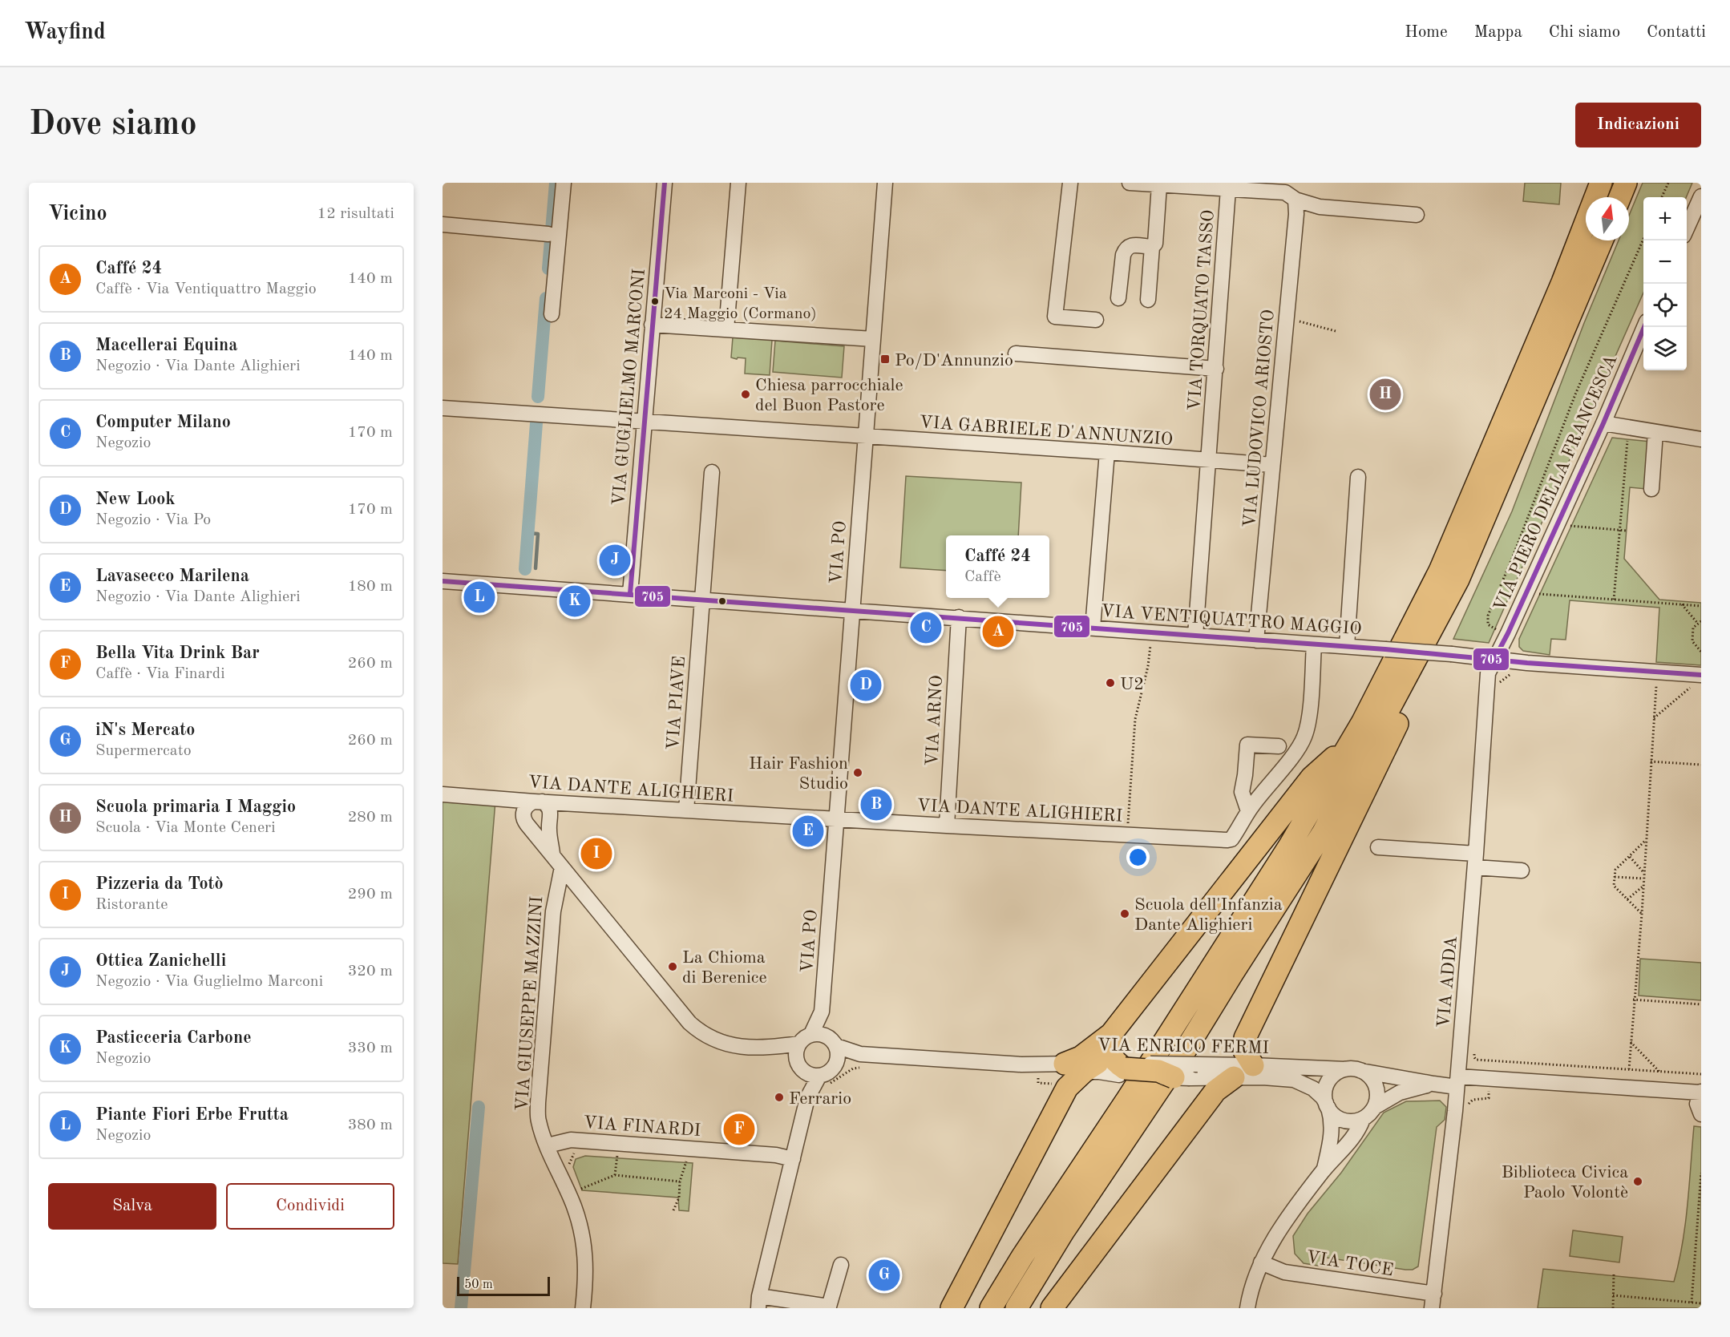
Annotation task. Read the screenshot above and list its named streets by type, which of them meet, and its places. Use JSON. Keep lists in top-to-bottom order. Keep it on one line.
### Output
{"streets":{"street":["VIA TORQUATO TASSO","VIA GUGLIELMO MARCONI","VIA LUDOVICO ARIOSTO","VIA GABRIELE D'ANNUNZIO","VIA PIERO DELLA FRANCESCA","VIA PO","VIA VENTIQUATTRO MAGGIO","VIA PIAVE","VIA ARNO","VIA DANTE ALIGHIERI","VIA ADDA","VIA GIUSEPPE MAZZINI","VIA ENRICO FERMI","VIA FINARDI","VIA TOCE"]},"crossings":[["VIA TORQUATO TASSO","VIA GABRIELE D'ANNUNZIO"],["VIA TORQUATO TASSO","VIA VENTIQUATTRO MAGGIO"],["VIA GUGLIELMO MARCONI","VIA GABRIELE D'ANNUNZIO"],["VIA GUGLIELMO MARCONI","VIA VENTIQUATTRO MAGGIO"],["VIA LUDOVICO ARIOSTO","VIA GABRIELE D'ANNUNZIO"],["VIA LUDOVICO ARIOSTO","VIA VENTIQUATTRO MAGGIO"],["VIA GABRIELE D'ANNUNZIO","VIA PO"],["VIA PIERO DELLA FRANCESCA","VIA VENTIQUATTRO MAGGIO"],["VIA PIERO DELLA FRANCESCA","VIA ADDA"],["VIA PO","VIA VENTIQUATTRO MAGGIO"],["VIA PO","VIA DANTE ALIGHIERI"],["VIA PO","VIA ENRICO FERMI"],["VIA VENTIQUATTRO MAGGIO","VIA PIAVE"],["VIA VENTIQUATTRO MAGGIO","VIA ARNO"],["VIA VENTIQUATTRO MAGGIO","VIA DANTE ALIGHIERI"],["VIA VENTIQUATTRO MAGGIO","VIA ADDA"],["VIA PIAVE","VIA DANTE ALIGHIERI"],["VIA ARNO","VIA DANTE ALIGHIERI"],["VIA ADDA","VIA TOCE"],["VIA GIUSEPPE MAZZINI","VIA FINARDI"]],"places":{"other":["Via Marconi - Via 24 Maggio (Cormano)","Chiesa parrocchiale del Buon Pastore","U2","Hair Fashion Studio","Scuola dell'Infanzia Dante Alighieri","La Chioma di Berenice","Ferrario","Biblioteca Civica Paolo Volontè"],"transit":["Po/D'Annunzio"]},"lines":["transit line 705"],"scale_bar":"50 m","north":"top","page":{"header":"Wayfind","nav":["Home","Mappa","Chi siamo","Contatti"],"buttons":["Indicazioni",["Salva","Condividi"]],"title":"Dove siamo","heading":["Vicino","12 risultati"],"map_buttons":["+","−"],"list":[{"mark":"A","name":"Caffé 24","note":"Caffè · Via Ventiquattro Maggio","value":"140 m"},{"mark":"B","name":"Macellerai Equina","note":"Negozio · Via Dante Alighieri","value":"140 m"},{"mark":"C","name":"Computer Milano","note":"Negozio","value":"170 m"},{"mark":"D","name":"New Look","note":"Negozio · Via Po","value":"170 m"},{"mark":"E","name":"Lavasecco Marilena","note":"Negozio · Via Dante Alighieri","value":"180 m"},{"mark":"F","name":"Bella Vita Drink Bar","note":"Caffè · Via Finardi","value":"260 m"},{"mark":"G","name":"iN's Mercato","note":"Supermercato","value":"260 m"},{"mark":"H","name":"Scuola primaria I Maggio","note":"Scuola · Via Monte Ceneri","value":"280 m"},{"mark":"I","name":"Pizzeria da Totò","note":"Ristorante","value":"290 m"},{"mark":"J","name":"Ottica Zanichelli","note":"Negozio · Via Guglielmo Marconi","value":"320 m"},{"mark":"K","name":"Pasticceria Carbone","note":"Negozio","value":"330 m"},{"mark":"L","name":"Piante Fiori Erbe Frutta","note":"Negozio","value":"380 m"}],"pins":["H","J","L","K","C","A","D","B","E","I","F","G"],"popup":["Caffé 24","Caffè"],"scale":"50 m"}}
